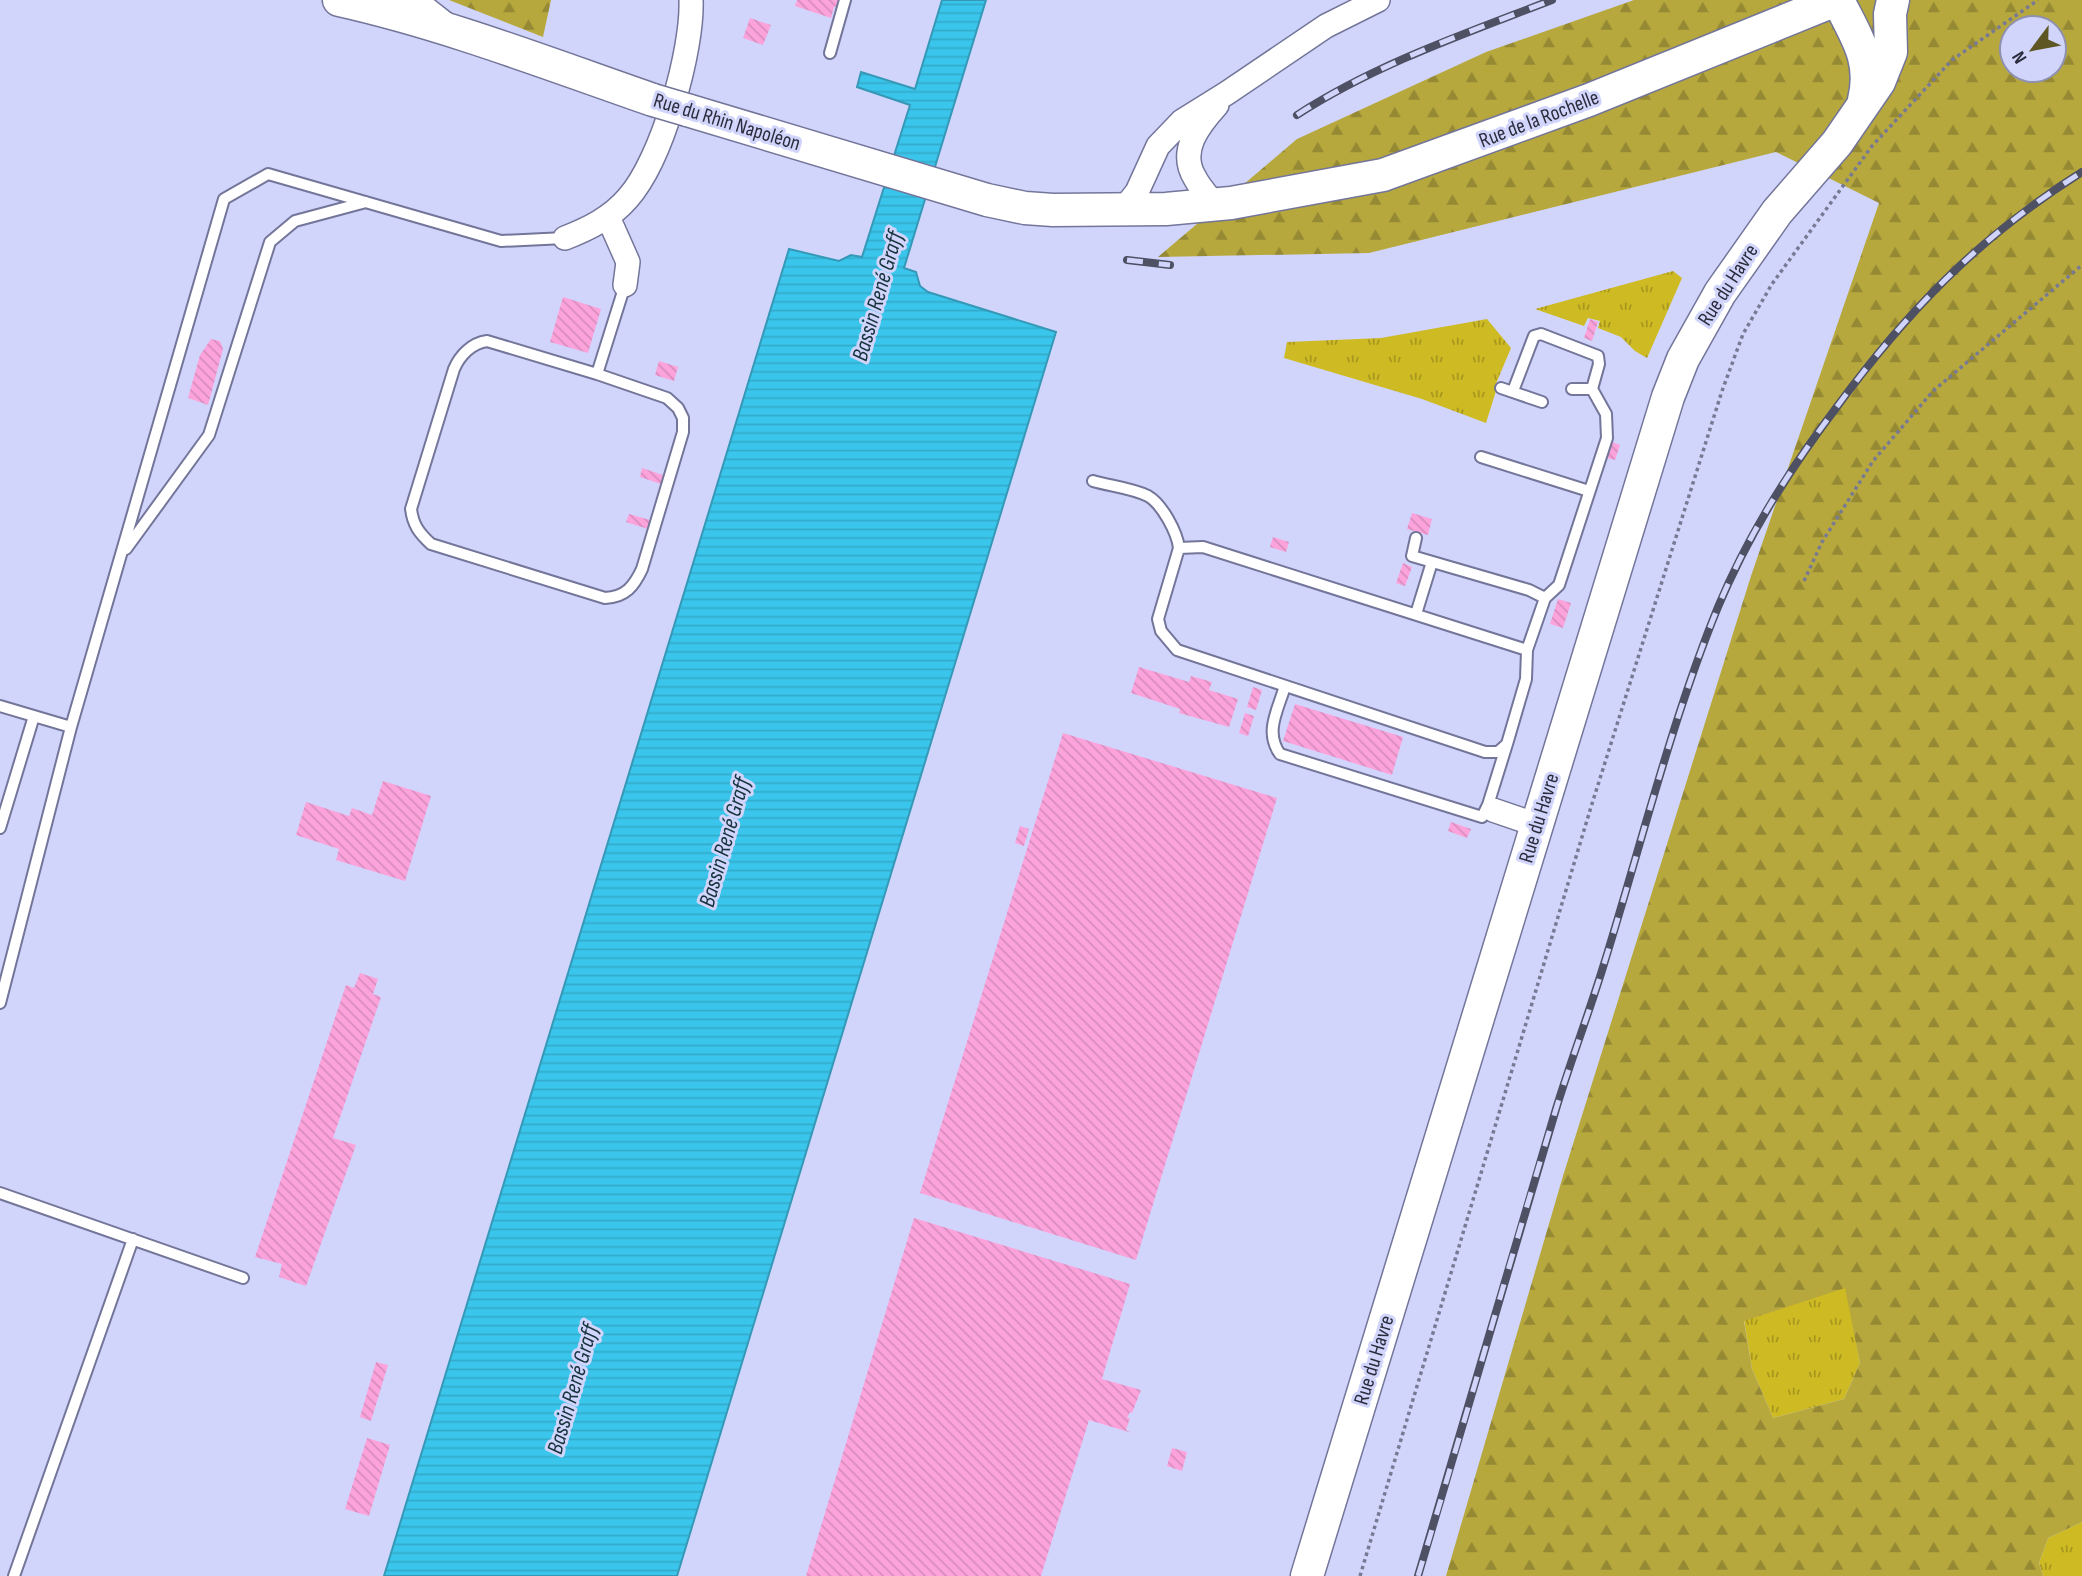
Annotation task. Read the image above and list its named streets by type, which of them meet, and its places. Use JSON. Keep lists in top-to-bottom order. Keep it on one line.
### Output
{"streets":{"main road":["Rue de la Rochelle","Rue du Rhin Napoléon","Rue du Havre"]},"crossings":[["Rue de la Rochelle","Rue du Rhin Napoléon"],["Rue de la Rochelle","Rue du Havre"]],"water":["Bassin René Graff"],"north":"bottom left"}
